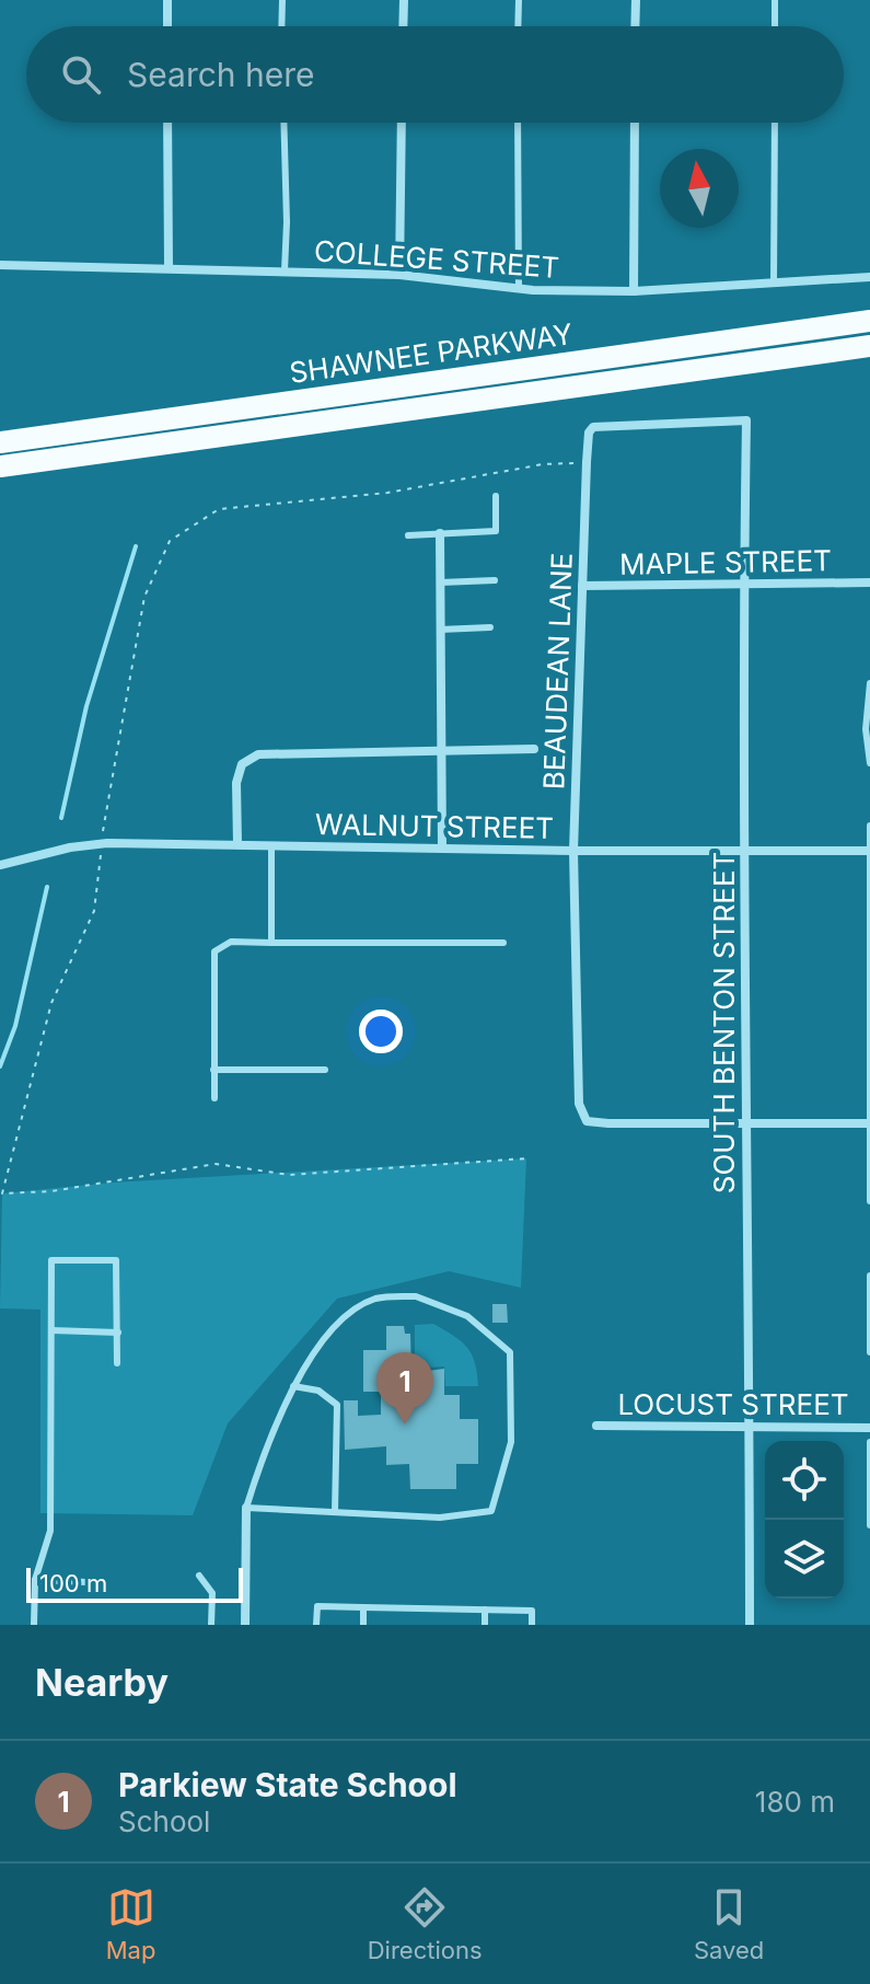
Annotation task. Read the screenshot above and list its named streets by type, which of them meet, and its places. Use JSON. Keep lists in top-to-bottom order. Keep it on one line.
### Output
{"streets":{"highway":["SHAWNEE PARKWAY"],"street":["COLLEGE STREET","MAPLE STREET","BEAUDEAN LANE","WALNUT STREET","SOUTH BENTON STREET","LOCUST STREET"]},"crossings":[["MAPLE STREET","BEAUDEAN LANE"],["MAPLE STREET","SOUTH BENTON STREET"],["BEAUDEAN LANE","WALNUT STREET"],["BEAUDEAN LANE","SOUTH BENTON STREET"],["WALNUT STREET","SOUTH BENTON STREET"],["SOUTH BENTON STREET","LOCUST STREET"]],"scale_bar":"100 m","north":"top","page":{"search":"Search here","pins":"1","scale":"100 m","heading":"Nearby","list":[{"mark":"1","name":"Parkiew State School","note":"School","value":"180 m"}],"nav":["Map","Directions","Saved"]}}
